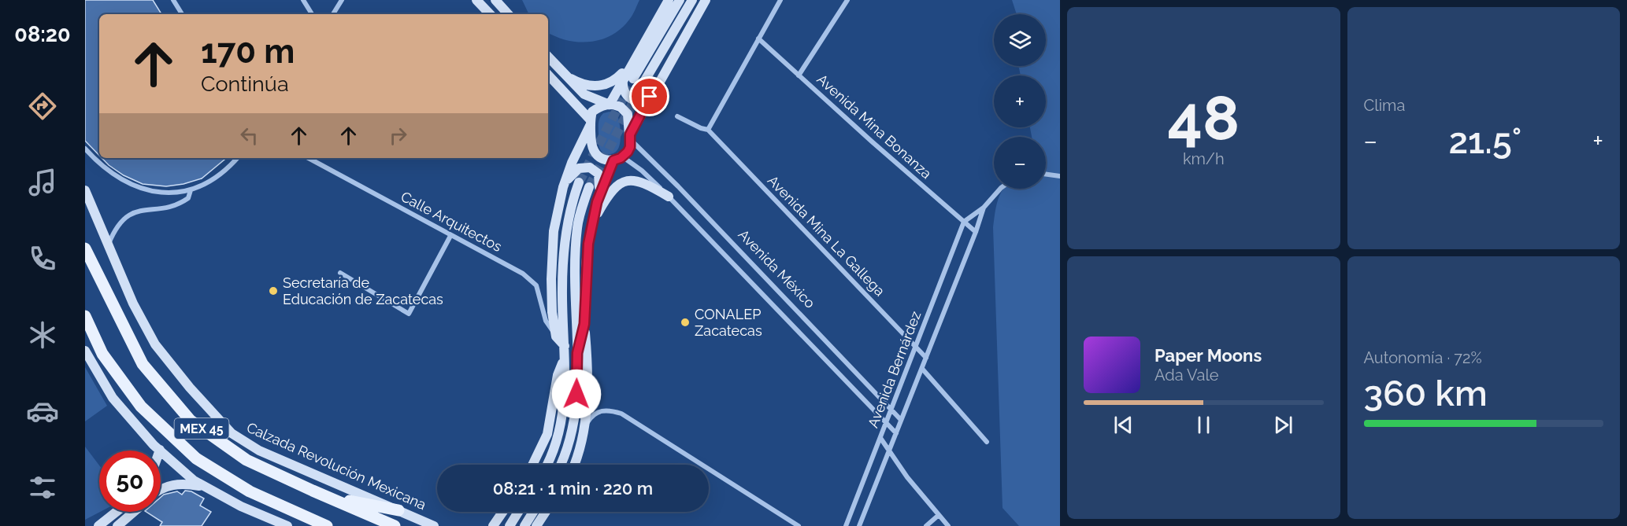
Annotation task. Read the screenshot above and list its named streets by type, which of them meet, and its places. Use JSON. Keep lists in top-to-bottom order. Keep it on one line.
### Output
{"streets":{"main road":["MEX 45"],"street":["Avenida Mina Bonanza","Calle Arquitectos","Avenida Mina La Gallega","Avenida México","Avenida Bernárdez","Calzada Revolución Mexicana"]},"crossings":[["Avenida Mina Bonanza","Avenida Bernárdez"],["Avenida Mina La Gallega","Avenida Bernárdez"],["Avenida México","Avenida Bernárdez"]],"places":["Secretaría de Educación de Zacatecas","CONALEP Zacatecas"],"page":{"tabs":"08:20","tile":[["48","km/h"],"Clima",["Autonomía · 72%","360 km"]],"map_buttons":["+","−"],"turn":["170 m","Continúa"],"heat":["−","21.5°","+"],"song":["Paper Moons","Ada Vale"],"limit":"50","trip":"08:21 · 1 min · 220 m"}}
